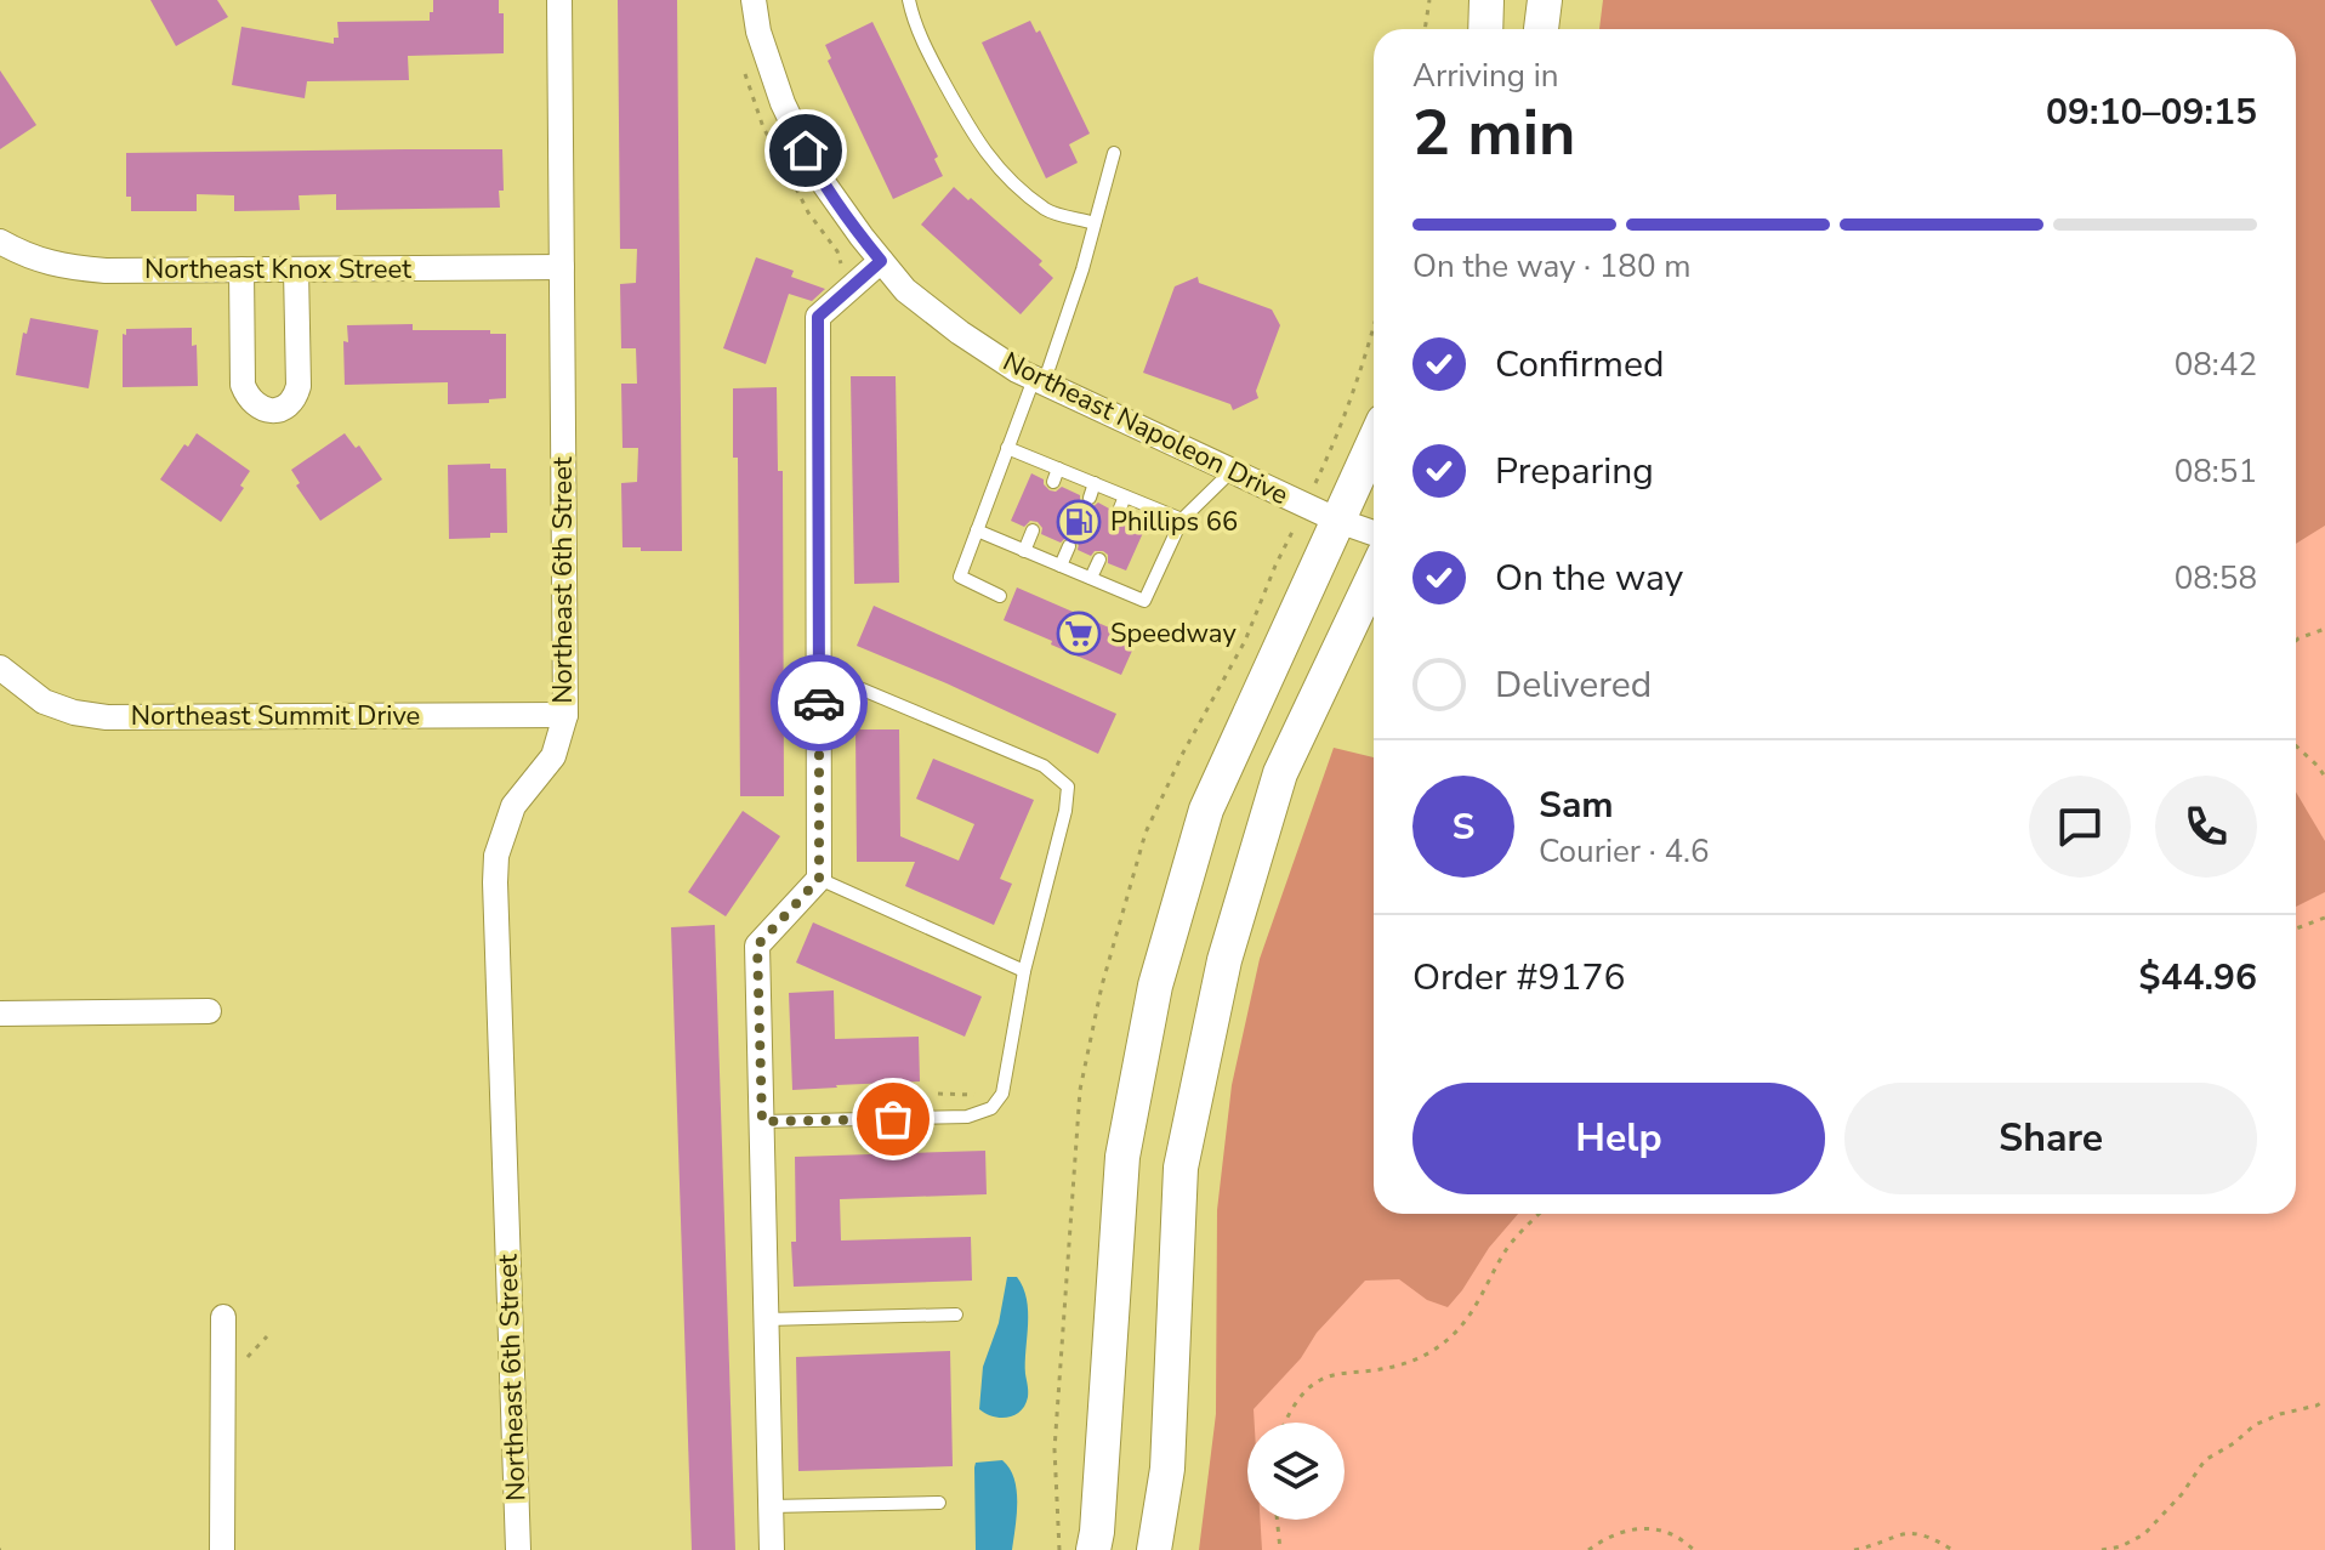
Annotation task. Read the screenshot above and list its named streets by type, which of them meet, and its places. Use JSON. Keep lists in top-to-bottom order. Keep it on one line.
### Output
{"streets":{"street":["Northeast Knox Street","Northeast Napoleon Drive","Northeast 6th Street","Northeast Summit Drive"]},"crossings":[["Northeast Knox Street","Northeast 6th Street"],["Northeast 6th Street","Northeast Summit Drive"]],"places":{"fuel station":["Phillips 66"],"supermarket":["Speedway"]},"page":{"heading":["2 min","Arriving in","09:10–09:15"],"panel":["Sam","Courier · 4.6","Order #9176","$44.96"],"bar":"On the way · 180 m","list":[["Confirmed","08:42"],["Preparing","08:51"],["On the way","08:58"],"Delivered"],"round":"S","buttons":["Help","Share"]}}
